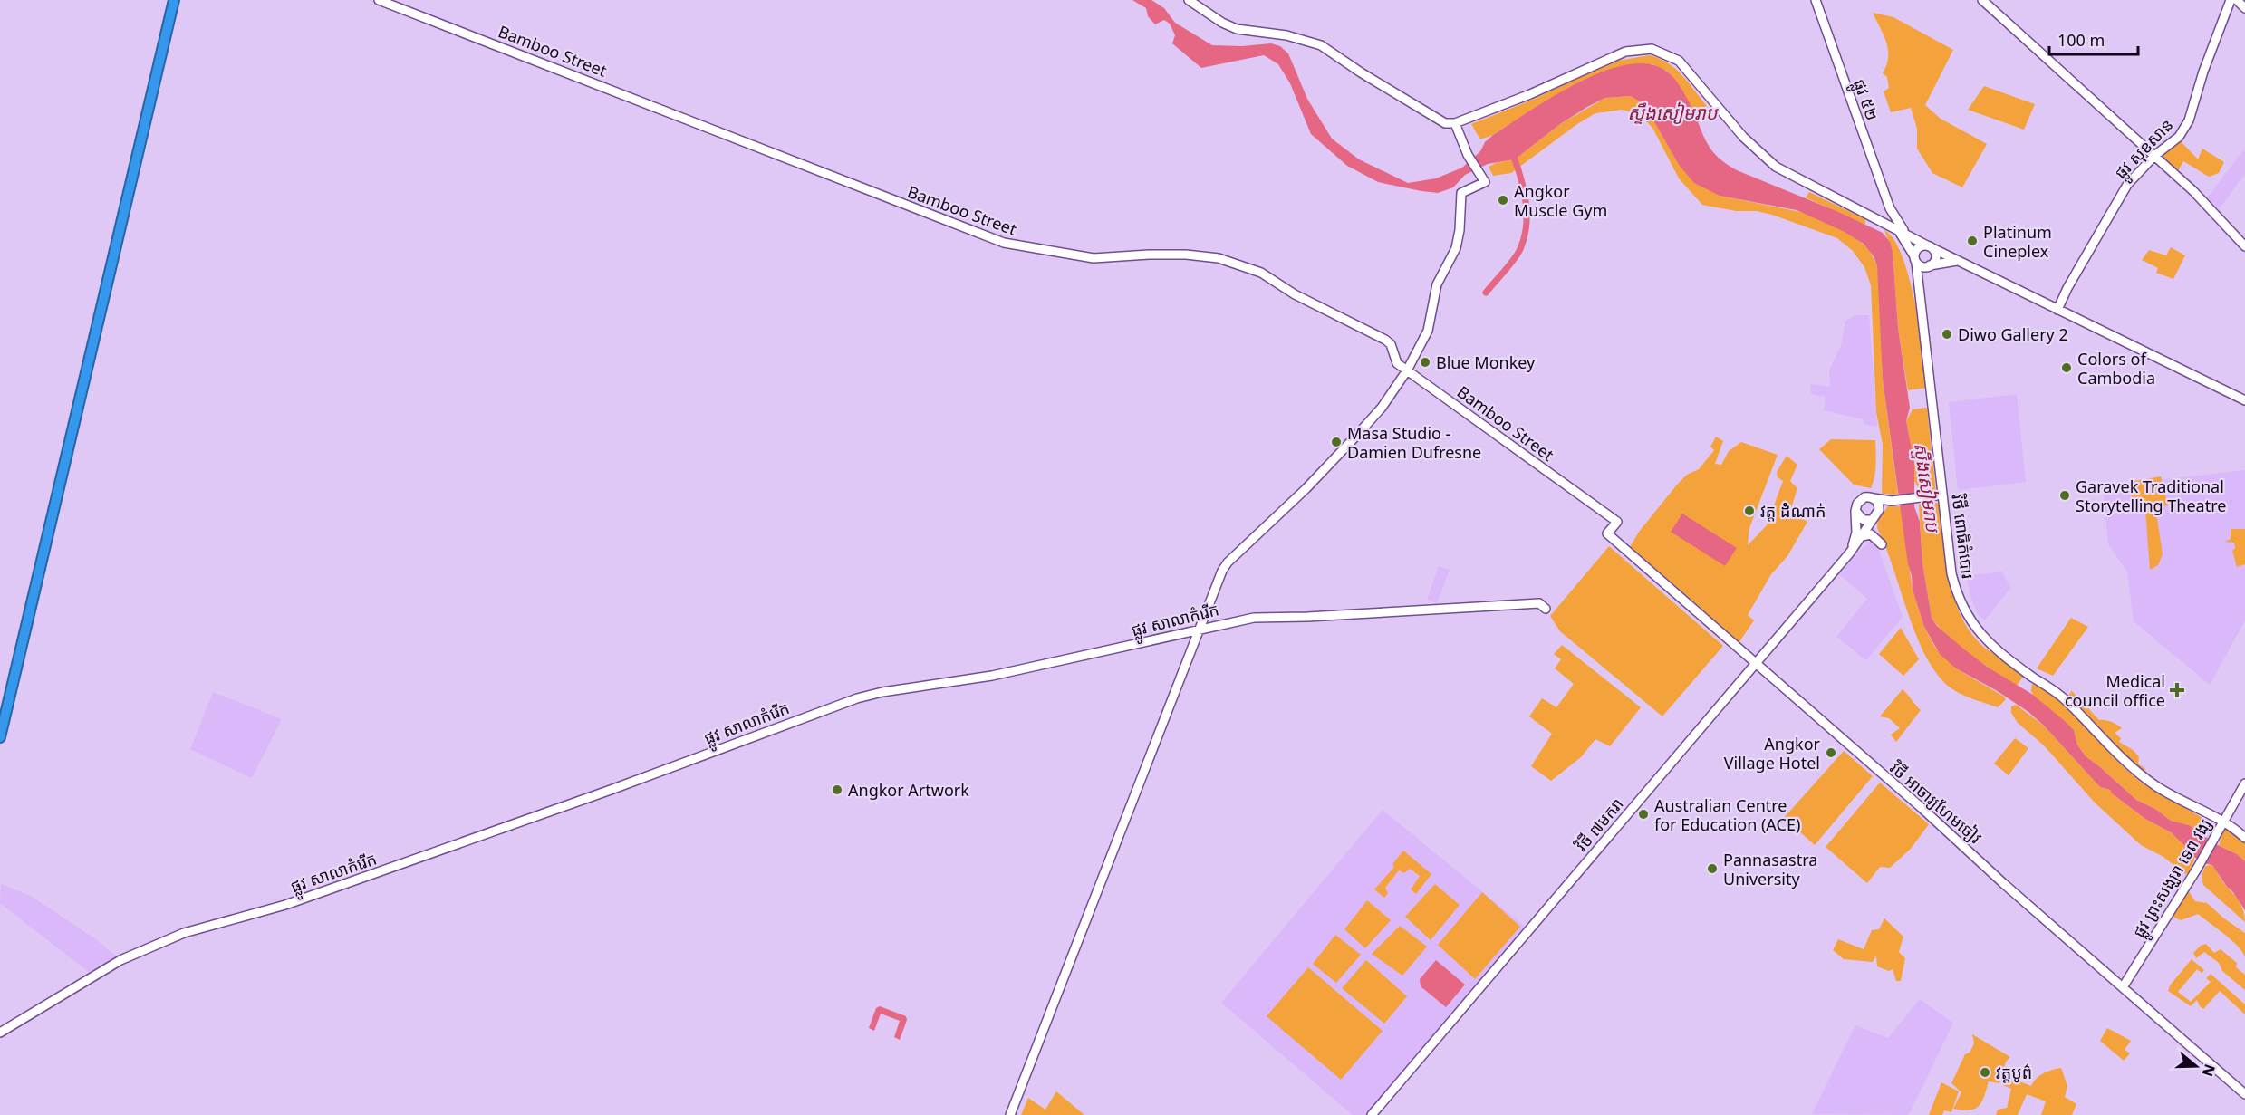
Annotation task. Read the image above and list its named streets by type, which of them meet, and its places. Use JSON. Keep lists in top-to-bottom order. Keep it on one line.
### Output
{"streets":{"street":["Bamboo Street","ផ្លូវ ៥២","ផ្លូវ សុខសាន","វិថី ពោធិកំបោរ","ផ្លូវ សាលាកំរើក","វិថី អាចារ្យហែមចៀវ","វិថី ៧មករា","ផ្លូវ ព្រះសង្ឃរា ទេព វង្ស"]},"crossings":[["Bamboo Street","វិថី អាចារ្យហែមចៀវ"],["វិថី ពោធិកំបោរ","ផ្លូវ ព្រះសង្ឃរា ទេព វង្ស"],["វិថី អាចារ្យហែមចៀវ","វិថី ៧មករា"],["វិថី អាចារ្យហែមចៀវ","ផ្លូវ ព្រះសង្ឃរា ទេព វង្ស"]],"water":["ស្ទឹងសៀមរាប"],"places":{"other":["Angkor Muscle Gym","Platinum Cineplex","Diwo Gallery 2","Blue Monkey","Colors of Cambodia","Masa Studio - Damien Dufresne","Garavek Traditional Storytelling Theatre","វត្ត ដំំណាក់","Angkor Village Hotel","Angkor Artwork","Australian Centre for Education (ACE)","Pannasastra University","វត្តបូព៌"],"health":["Medical council office"]},"scale_bar":"100 m","north":"right"}
